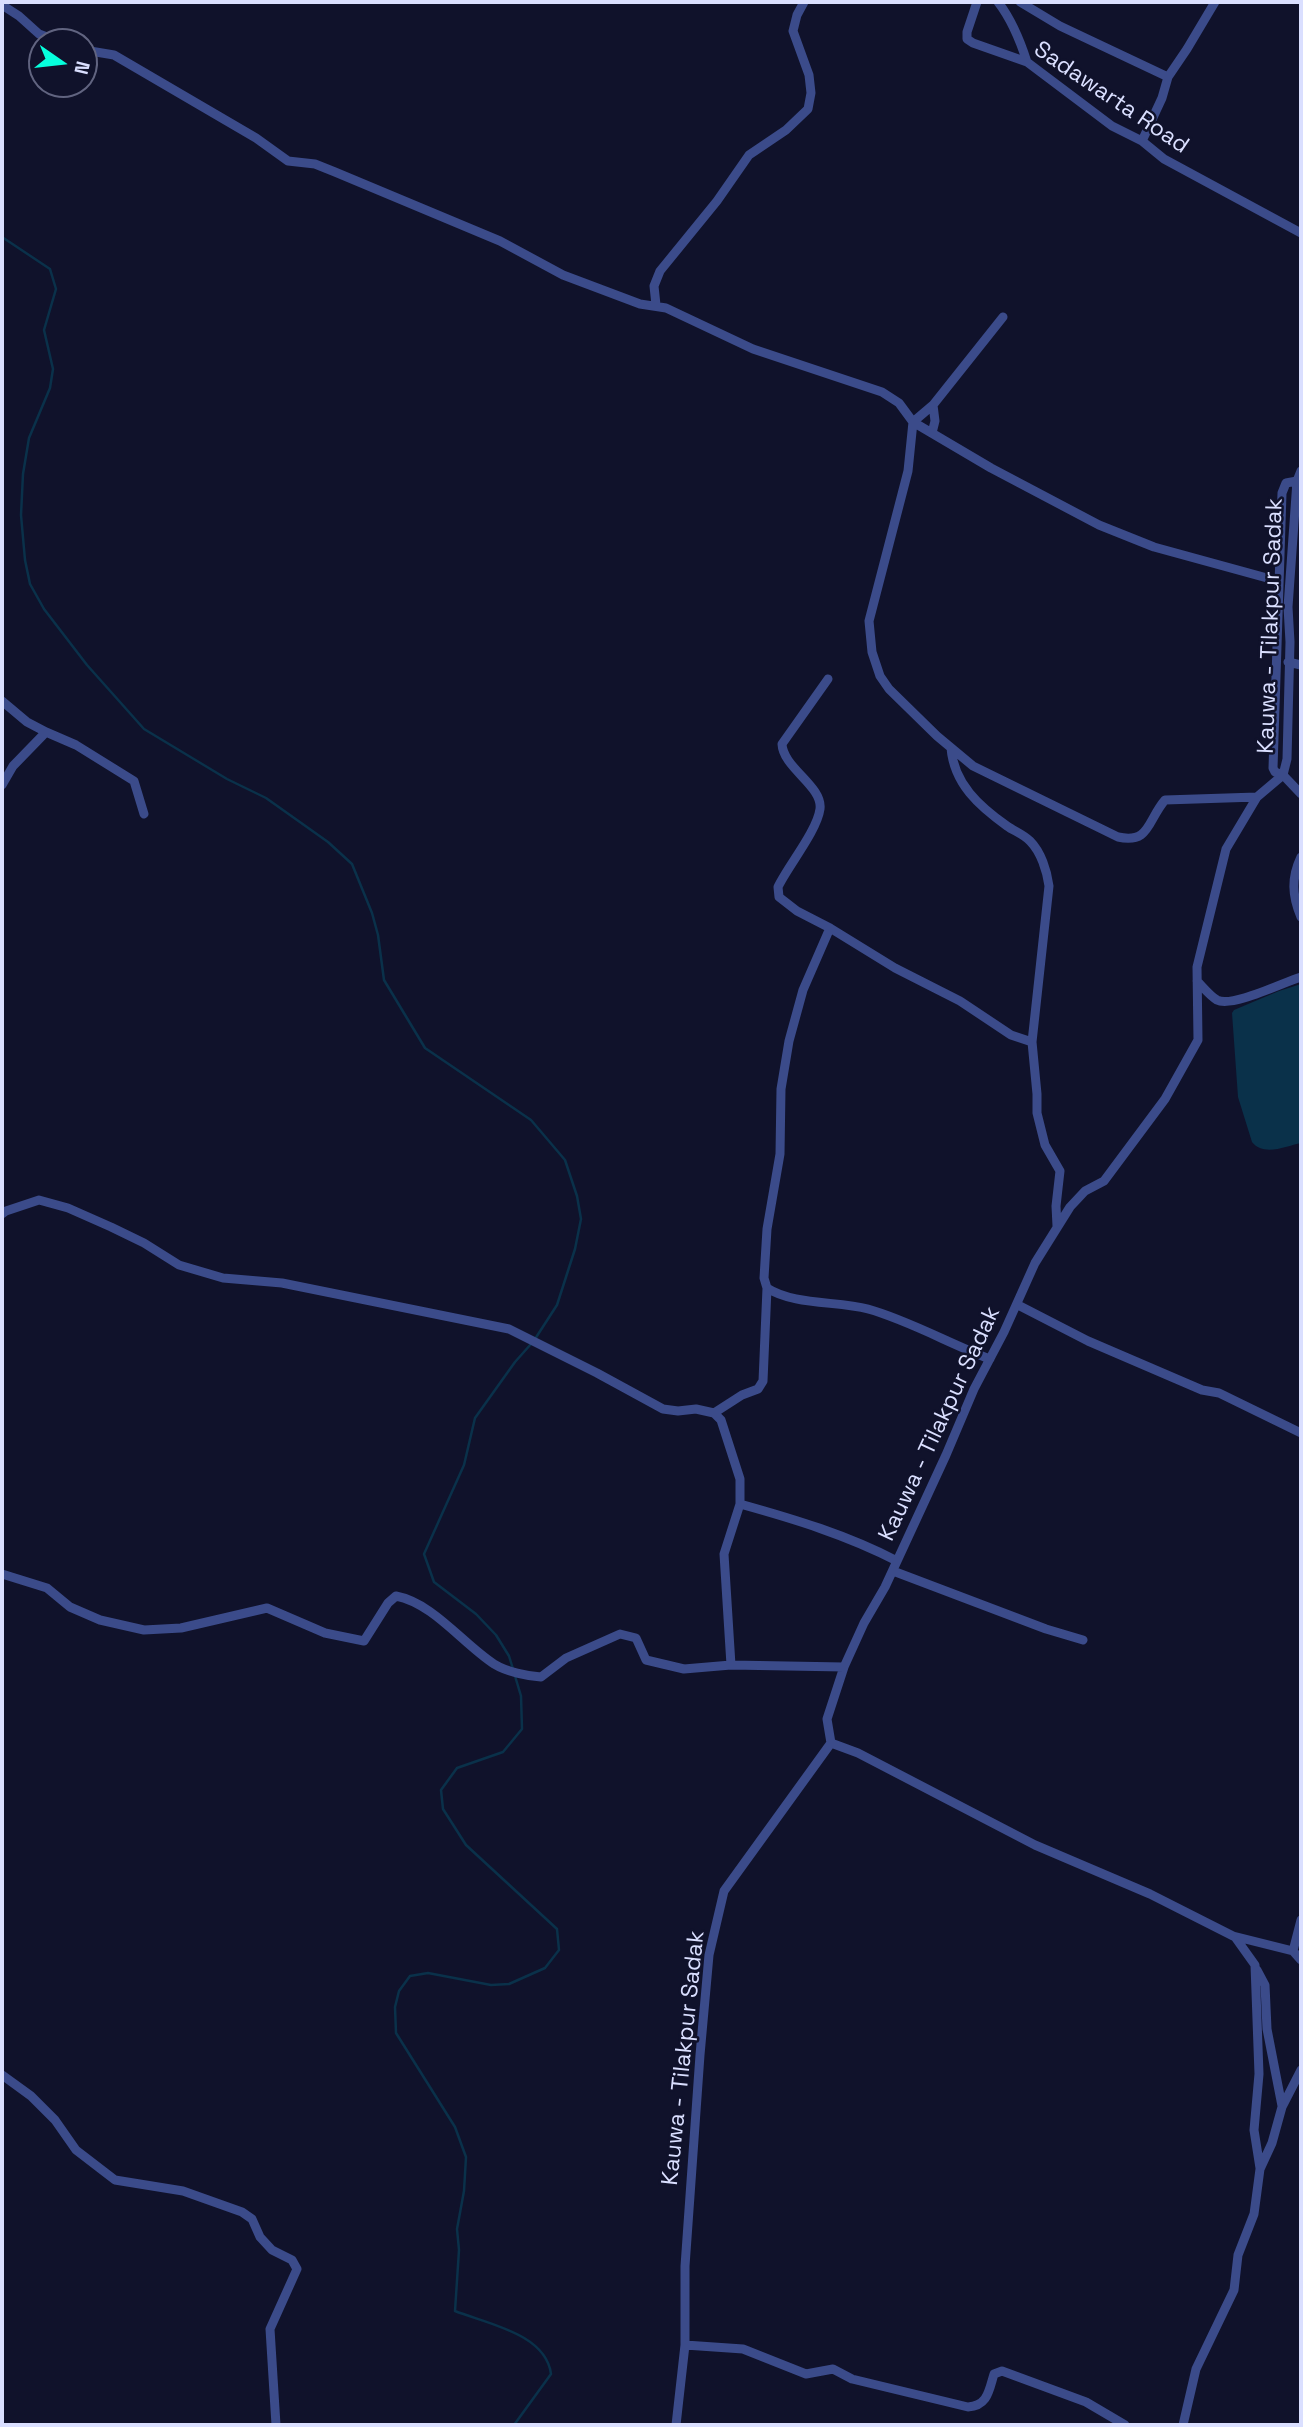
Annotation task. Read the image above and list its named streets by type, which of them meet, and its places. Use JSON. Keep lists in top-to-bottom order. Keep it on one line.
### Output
{"streets":{"street":["Sadawarta Road","Kauwa - Tilakpur Sadak"]},"north":"right"}
